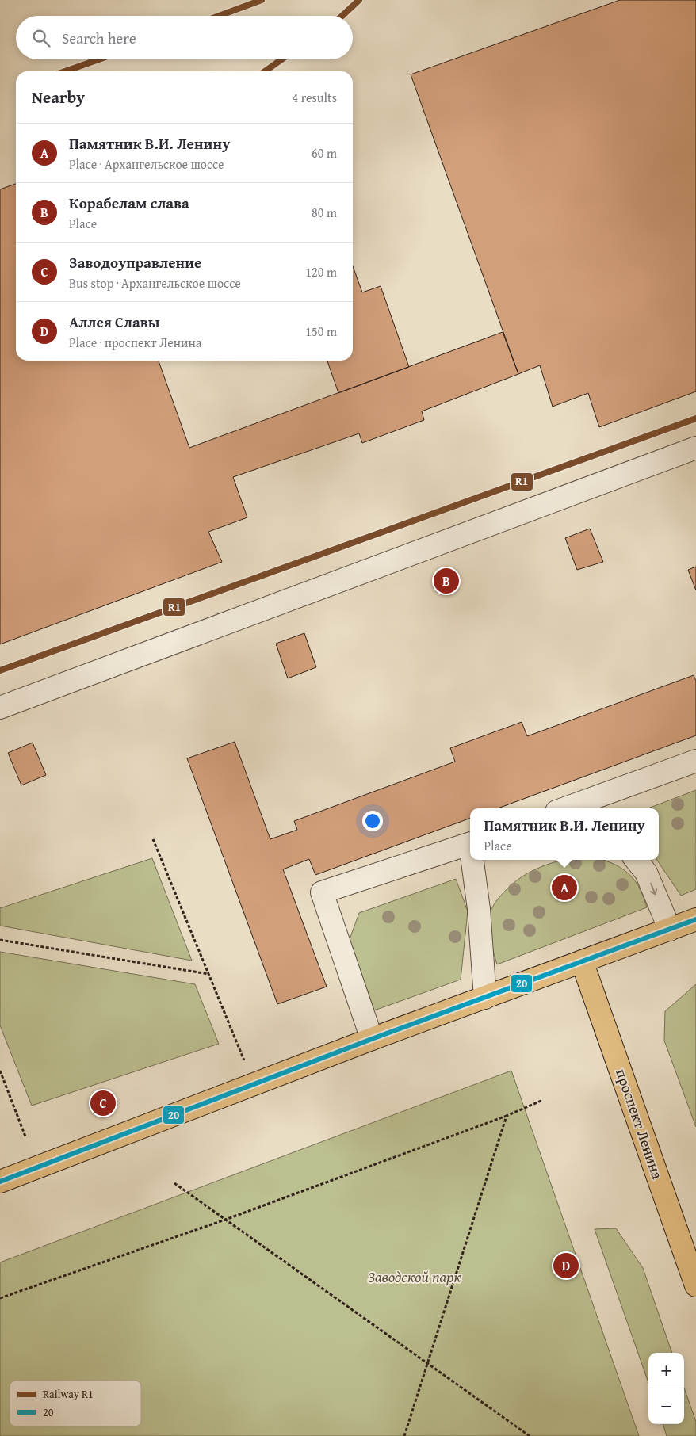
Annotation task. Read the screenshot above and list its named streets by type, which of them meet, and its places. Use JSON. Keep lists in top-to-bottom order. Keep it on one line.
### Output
{"streets":{"main road":["проспект Ленина"]},"parks":["Заводской парк"],"lines":["rail line R1","transit line 20"],"legend":["Railway R1","20"],"page":{"search":"Search here","heading":["Nearby","4 results"],"list":[{"mark":"A","name":"Памятник В.И. Ленину","note":"Place · Архангельское шоссе","value":"60 m"},{"mark":"B","name":"Корабелам слава","note":"Place","value":"80 m"},{"mark":"C","name":"Заводоуправление","note":"Bus stop · Архангельское шоссе","value":"120 m"},{"mark":"D","name":"Аллея Славы","note":"Place · проспект Ленина","value":"150 m"}],"pins":["B","A","C","D"],"popup":["Памятник В.И. Ленину","Place"],"map_buttons":["+","−"]}}
